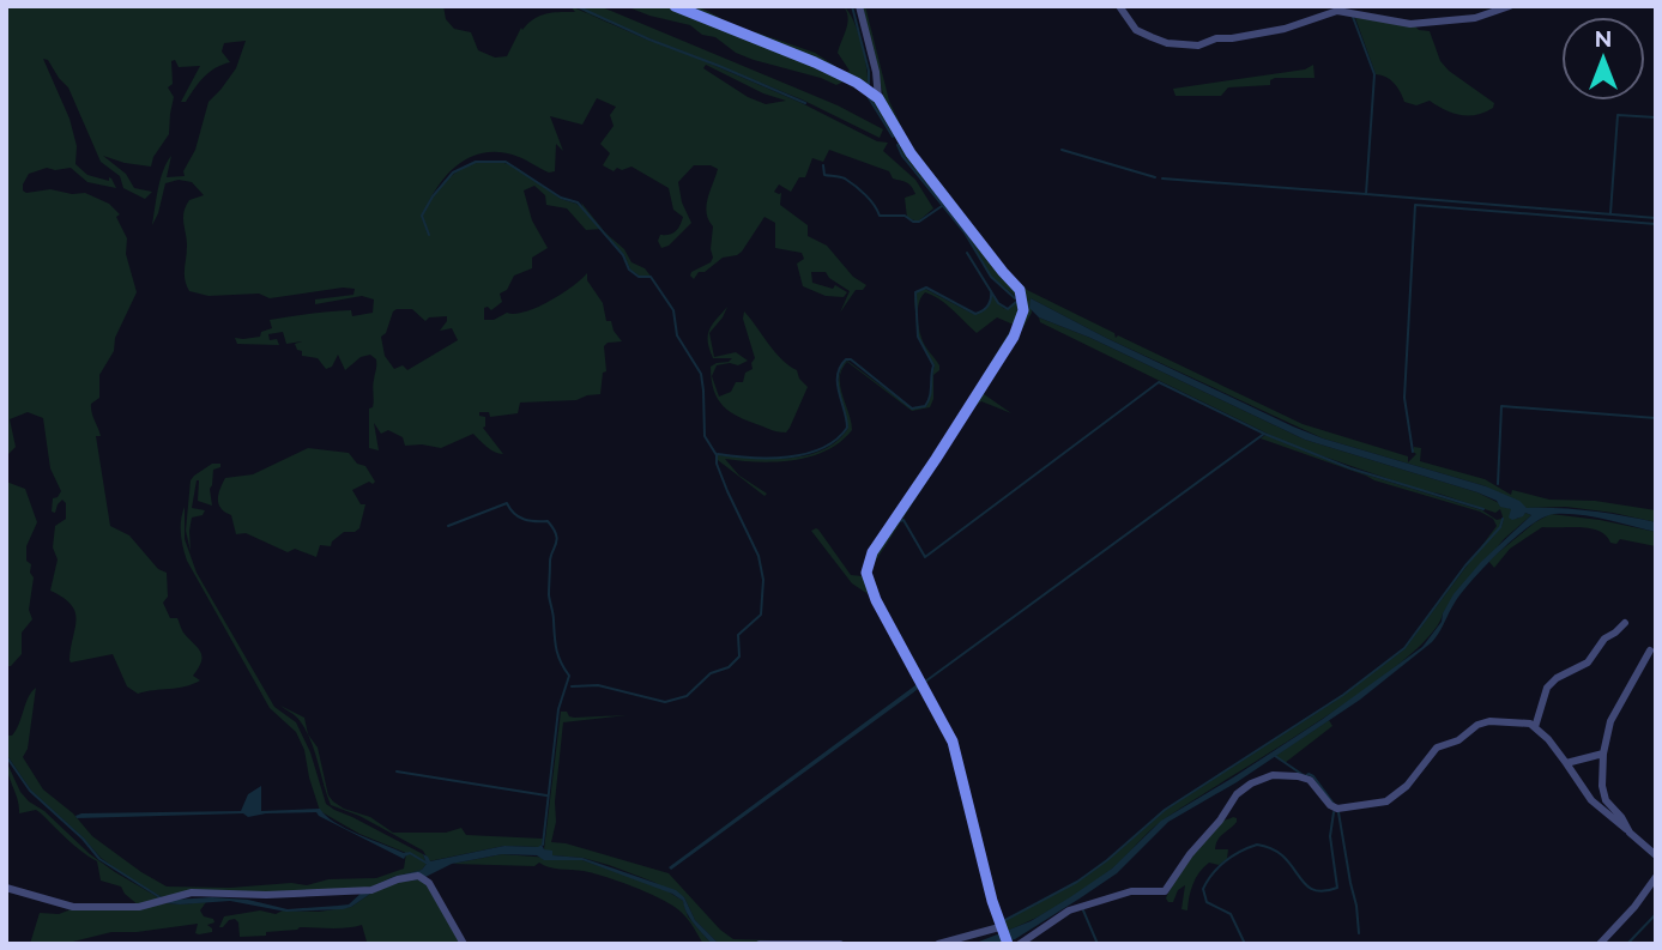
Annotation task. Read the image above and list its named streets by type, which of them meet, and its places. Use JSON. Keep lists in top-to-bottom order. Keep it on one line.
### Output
{"north":"top"}
